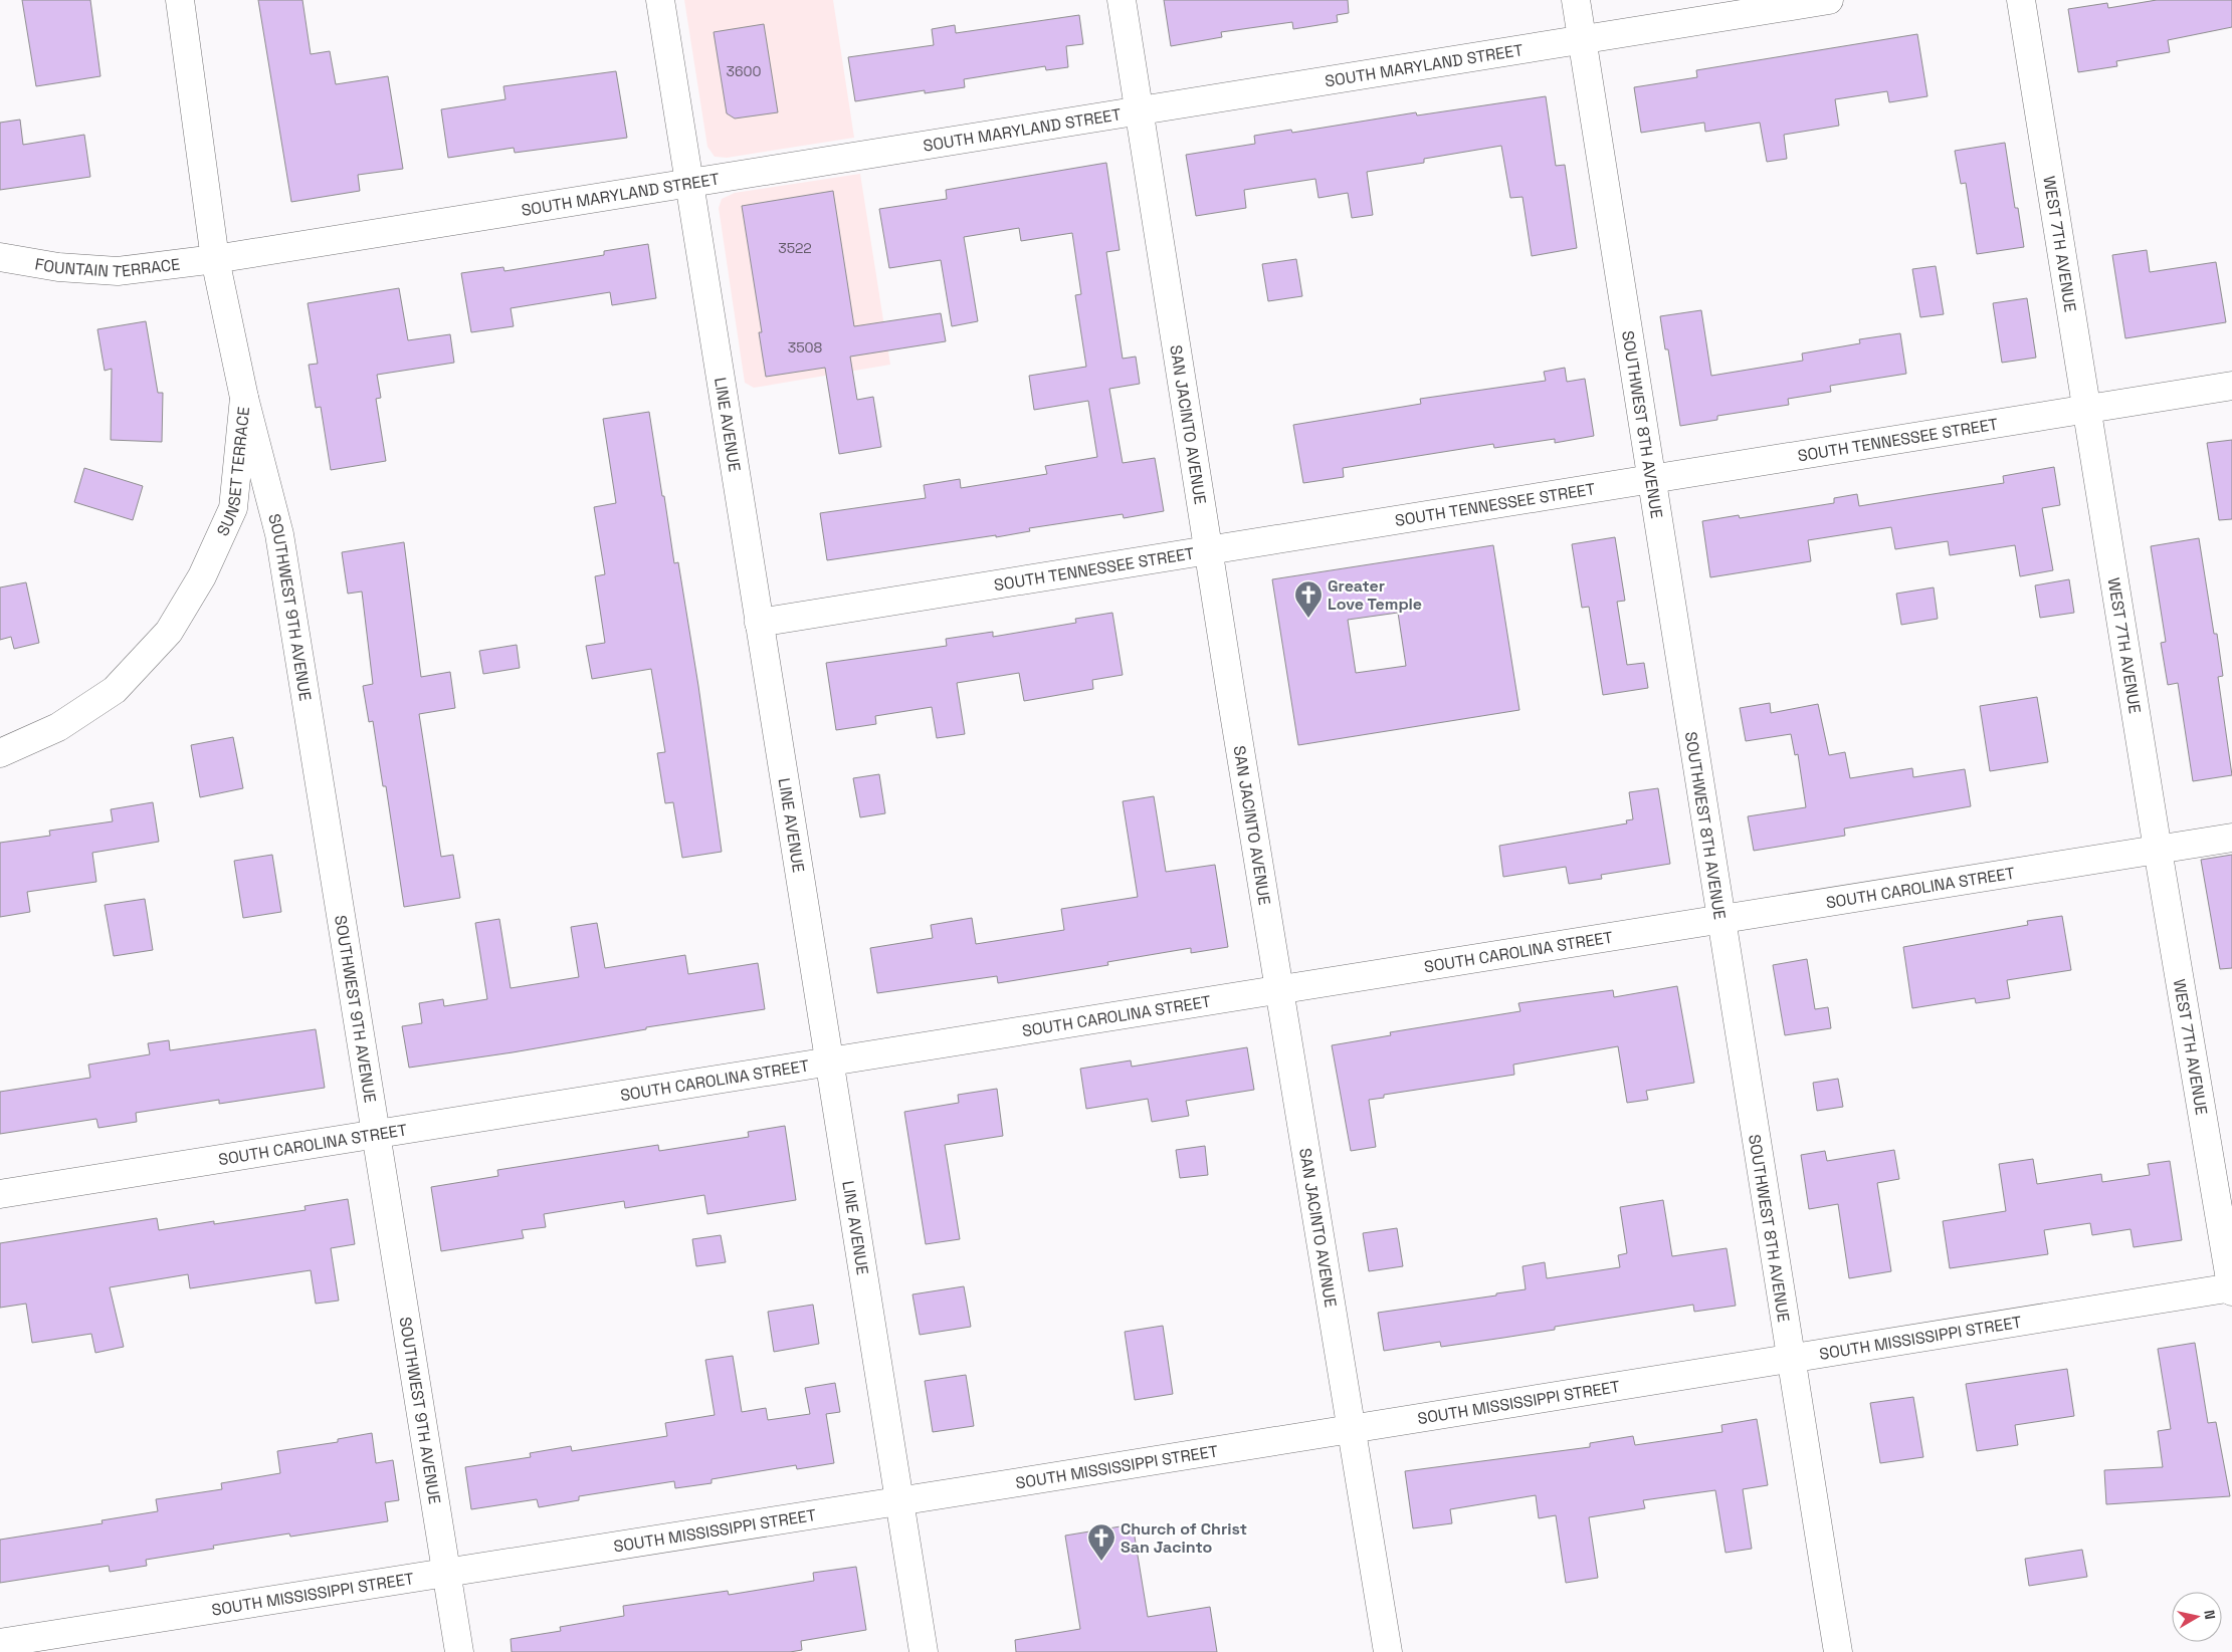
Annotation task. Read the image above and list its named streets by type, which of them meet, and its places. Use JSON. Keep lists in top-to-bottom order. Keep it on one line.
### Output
{"streets":{"street":["SOUTH MARYLAND STREET","WEST 7TH AVENUE","FOUNTAIN TERRACE","SOUTHWEST 8TH AVENUE","LINE AVENUE","SAN JACINTO AVENUE","SOUTH TENNESSEE STREET","SUNSET TERRACE","SOUTHWEST 9TH AVENUE","SOUTH CAROLINA STREET","SOUTH MISSISSIPPI STREET"]},"crossings":[["SOUTH MARYLAND STREET","FOUNTAIN TERRACE"],["SOUTH MARYLAND STREET","SOUTHWEST 8TH AVENUE"],["SOUTH MARYLAND STREET","LINE AVENUE"],["SOUTH MARYLAND STREET","SAN JACINTO AVENUE"],["SOUTH MARYLAND STREET","SUNSET TERRACE"],["WEST 7TH AVENUE","SOUTH TENNESSEE STREET"],["WEST 7TH AVENUE","SOUTH CAROLINA STREET"],["WEST 7TH AVENUE","SOUTH MISSISSIPPI STREET"],["FOUNTAIN TERRACE","SUNSET TERRACE"],["SOUTHWEST 8TH AVENUE","SOUTH TENNESSEE STREET"],["SOUTHWEST 8TH AVENUE","SOUTH CAROLINA STREET"],["SOUTHWEST 8TH AVENUE","SOUTH MISSISSIPPI STREET"],["LINE AVENUE","SOUTH TENNESSEE STREET"],["LINE AVENUE","SOUTH CAROLINA STREET"],["LINE AVENUE","SOUTH MISSISSIPPI STREET"],["SAN JACINTO AVENUE","SOUTH TENNESSEE STREET"],["SAN JACINTO AVENUE","SOUTH CAROLINA STREET"],["SAN JACINTO AVENUE","SOUTH MISSISSIPPI STREET"],["SUNSET TERRACE","SOUTHWEST 9TH AVENUE"],["SOUTHWEST 9TH AVENUE","SOUTH CAROLINA STREET"],["SOUTHWEST 9TH AVENUE","SOUTH MISSISSIPPI STREET"]],"places":{"church":["Greater Love Temple","Church of Christ San Jacinto"]},"house_numbers":["3600","3522","3508"],"north":"right"}
